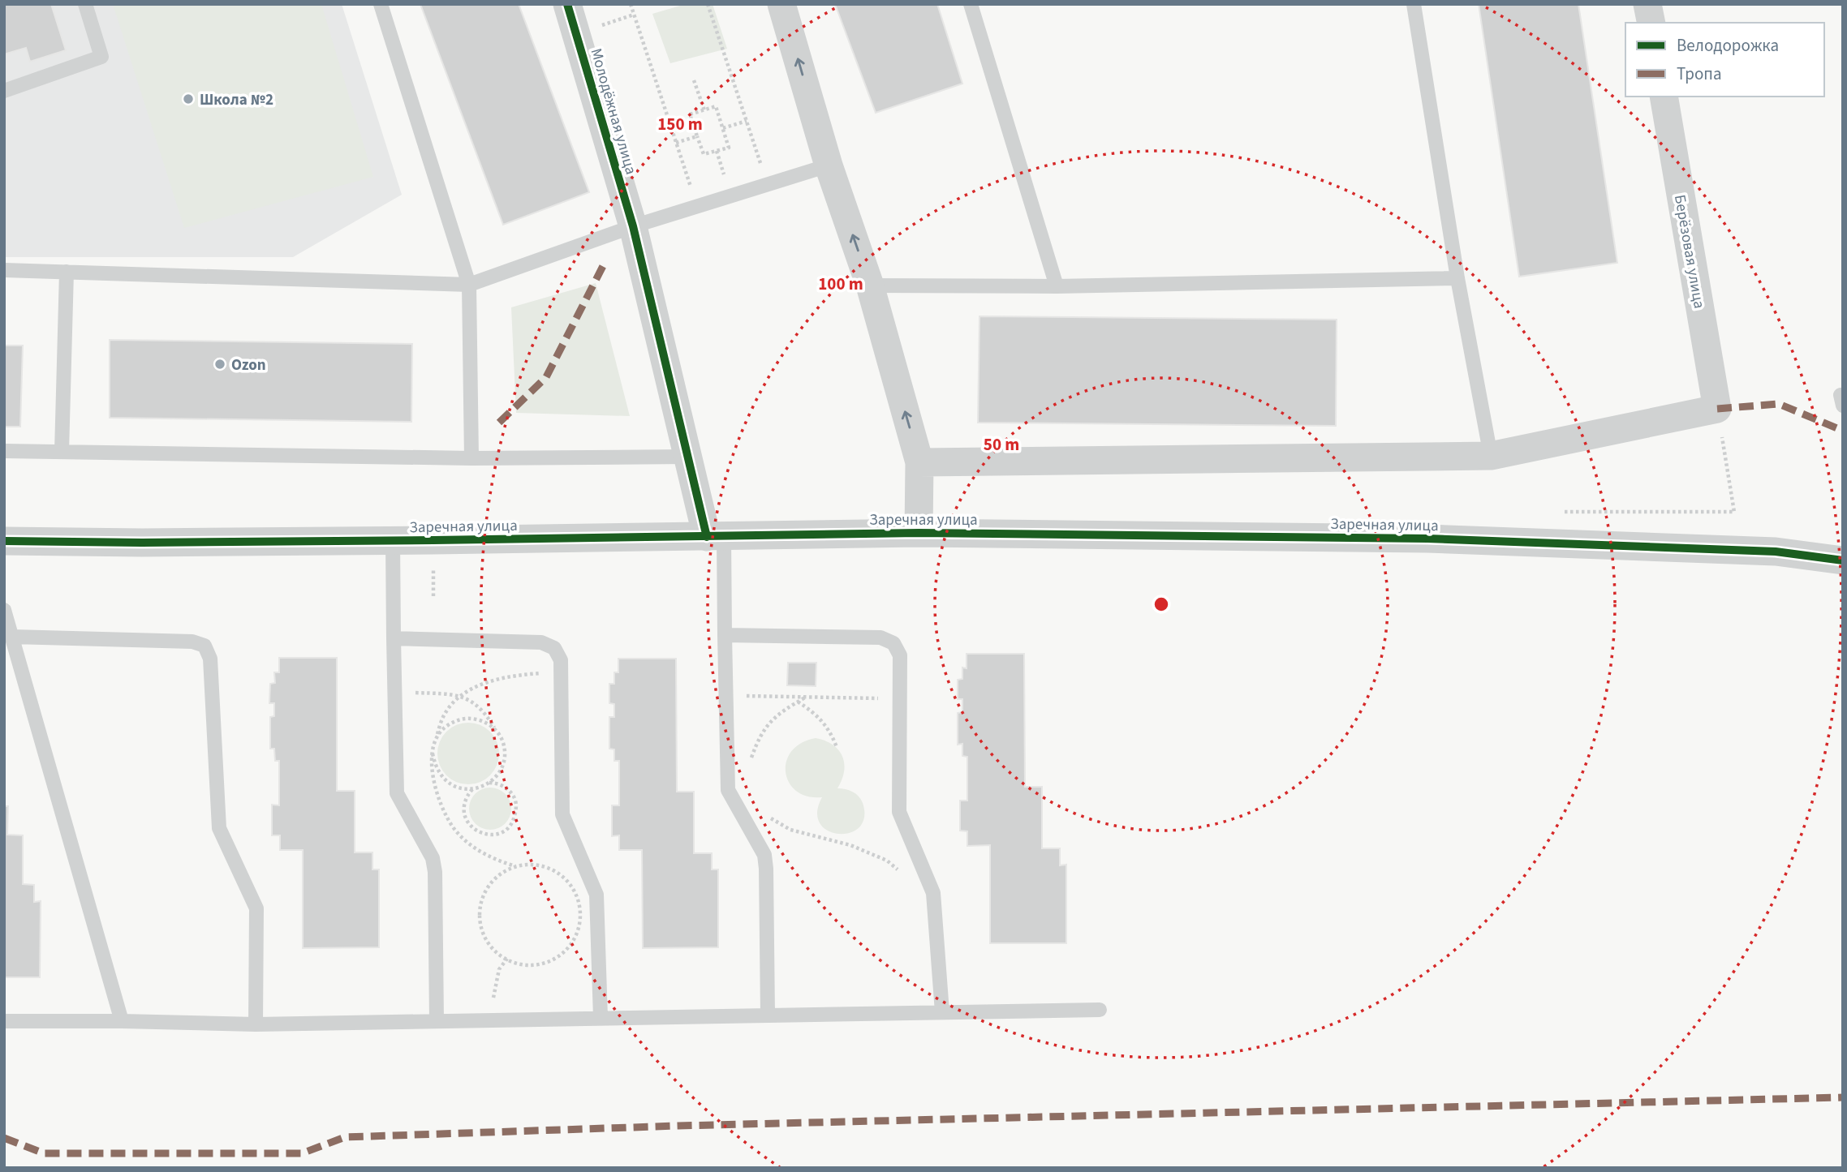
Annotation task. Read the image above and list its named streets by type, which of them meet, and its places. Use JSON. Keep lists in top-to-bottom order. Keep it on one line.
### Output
{"streets":{"street":["Молодёжная улица","Берёзовая улица","Заречная улица"]},"crossings":[["Молодёжная улица","Заречная улица"]],"places":["Школа №2","Ozon"],"legend":["Велодорожка","Тропа"],"rings":["150 m","100 m","50 m"]}
